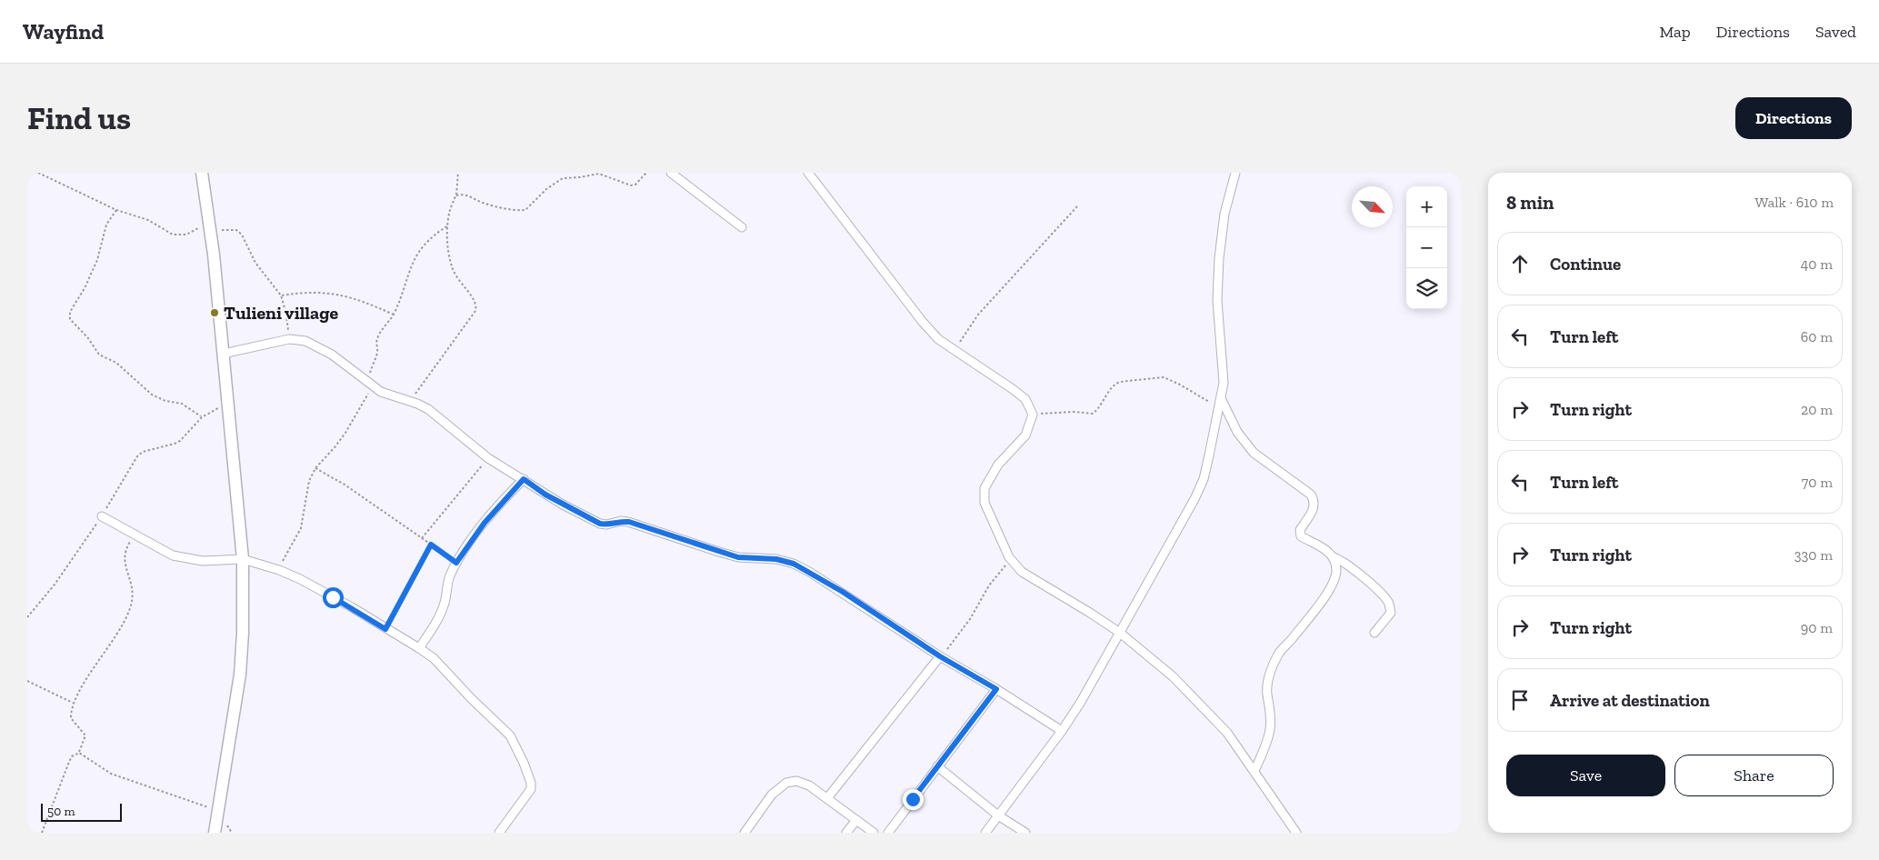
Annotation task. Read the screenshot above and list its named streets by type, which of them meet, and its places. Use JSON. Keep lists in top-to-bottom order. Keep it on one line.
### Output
{"places":["Tulieni village"],"scale_bar":"50 m","north":"bottom right","page":{"header":"Wayfind","nav":["Map","Directions","Saved"],"buttons":["Directions",["Save","Share"]],"title":"Find us","heading":["8 min","Walk · 610 m"],"map_buttons":["+","−"],"list":[["Continue","40 m"],["Turn left","60 m"],["Turn right","20 m"],["Turn left","70 m"],["Turn right","330 m"],["Turn right","90 m"],"Arrive at destination"],"scale":"50 m"}}
